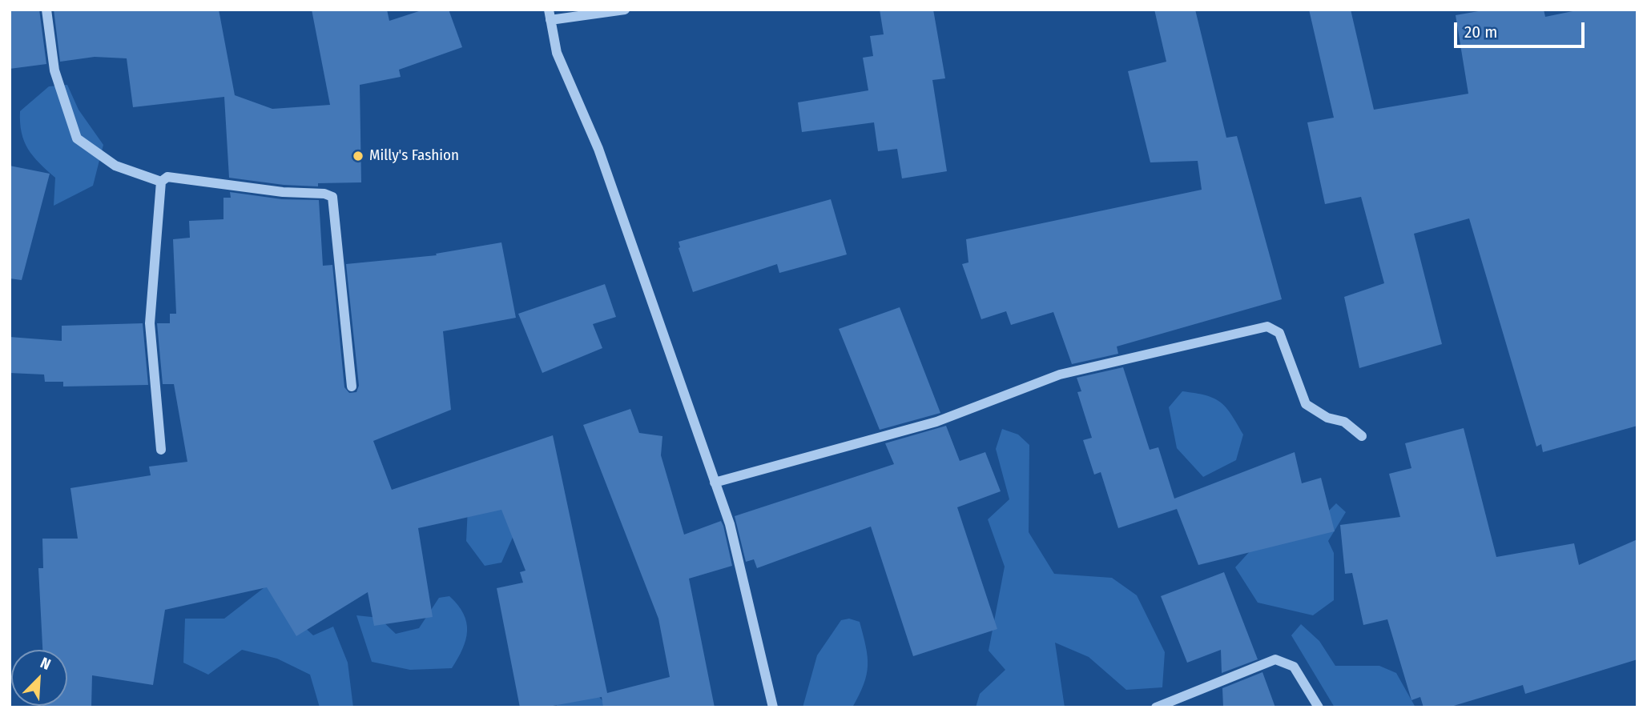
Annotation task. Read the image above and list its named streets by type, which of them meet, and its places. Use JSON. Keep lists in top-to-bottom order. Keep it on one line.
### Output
{"places":["Milly's Fashion"],"scale_bar":"20 m","north":"top right"}
